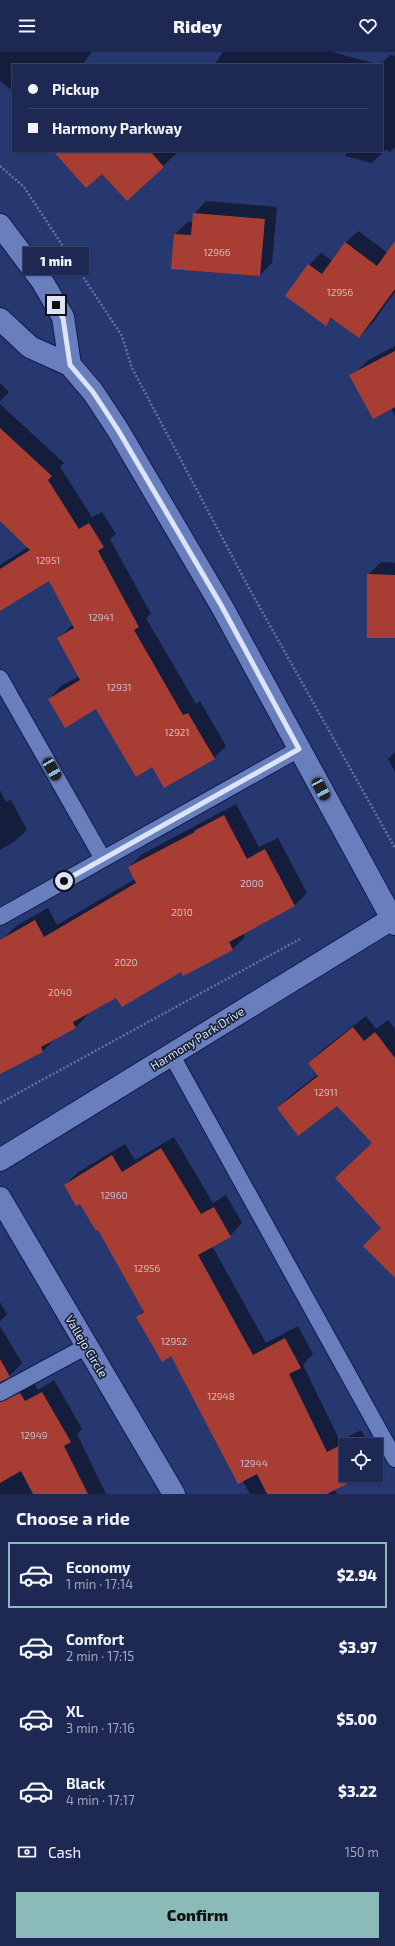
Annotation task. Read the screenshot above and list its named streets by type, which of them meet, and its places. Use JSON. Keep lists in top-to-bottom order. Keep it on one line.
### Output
{"streets":{"street":["Harmony Park Drive","Vallejo Circle"]},"house_numbers":["12966","12956","12951","12941","12931","12921","2000","2010","2020","2040","12911","12960","12956","12952","12948","12949","12944"],"page":{"header":"Ridey","banner":["Pickup","Harmony Parkway"],"bubble":"1 min","heading":"Choose a ride","list":[{"name":"Economy","note":"1 min · 17:14","value":"$2.94"},{"name":"Comfort","note":"2 min · 17:15","value":"$3.97"},{"name":"XL","note":"3 min · 17:16","value":"$5.00"},{"name":"Black","note":"4 min · 17:17","value":"$3.22"}],"pay":["Cash","150 m"],"buttons":"Confirm"}}
